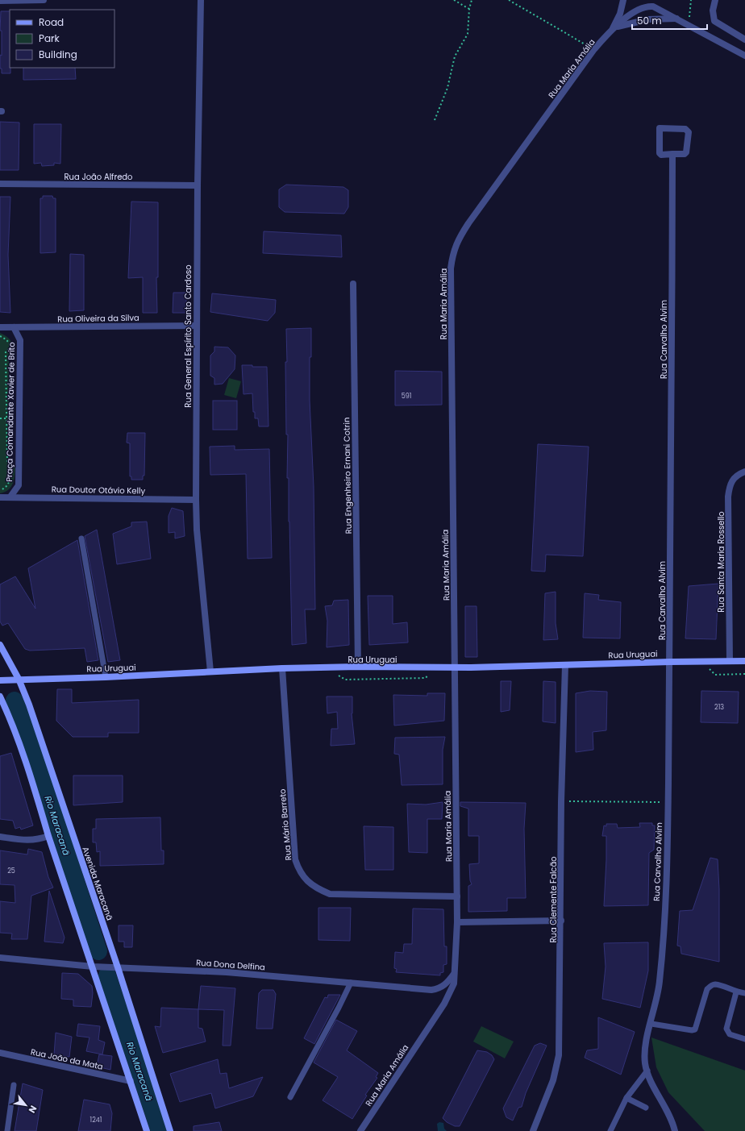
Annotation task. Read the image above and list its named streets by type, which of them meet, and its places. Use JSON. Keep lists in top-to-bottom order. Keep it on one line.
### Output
{"streets":{"main road":["Rua Uruguai","Avenida Maracanã"],"street":["Rua Maria Amália","Rua João Alfredo","Rua Oliveira da Silva","Rua General Espírito Santo Cardoso","Rua Carvalho Alvim","Praça Comandante Xavier de Brito","Rua Engenheiro Ernani Cotrin","Rua Doutor Otávio Kelly","Rua Santa Maria Rossello","Rua Mário Barreto","Rua Clemente Falcão","Rua Dona Delfina","Rua João da Mata"]},"crossings":[["Rua Maria Amália","Rua Uruguai"],["Rua Maria Amália","Rua Mário Barreto"],["Rua Maria Amália","Rua Dona Delfina"],["Rua João Alfredo","Rua General Espírito Santo Cardoso"],["Rua Oliveira da Silva","Rua General Espírito Santo Cardoso"],["Rua Oliveira da Silva","Praça Comandante Xavier de Brito"],["Rua General Espírito Santo Cardoso","Rua Doutor Otávio Kelly"],["Rua General Espírito Santo Cardoso","Rua Uruguai"],["Rua Carvalho Alvim","Rua Uruguai"],["Praça Comandante Xavier de Brito","Rua Doutor Otávio Kelly"],["Rua Engenheiro Ernani Cotrin","Rua Uruguai"],["Rua Santa Maria Rossello","Rua Uruguai"],["Rua Uruguai","Rua Mário Barreto"],["Rua Uruguai","Avenida Maracanã"],["Rua Uruguai","Rua Clemente Falcão"],["Avenida Maracanã","Rua Dona Delfina"]],"water":["Rio Maracanã"],"house_numbers":["591","213","25","1241"],"legend":["Road","Park","Building"],"scale_bar":"50 m","north":"bottom right"}
